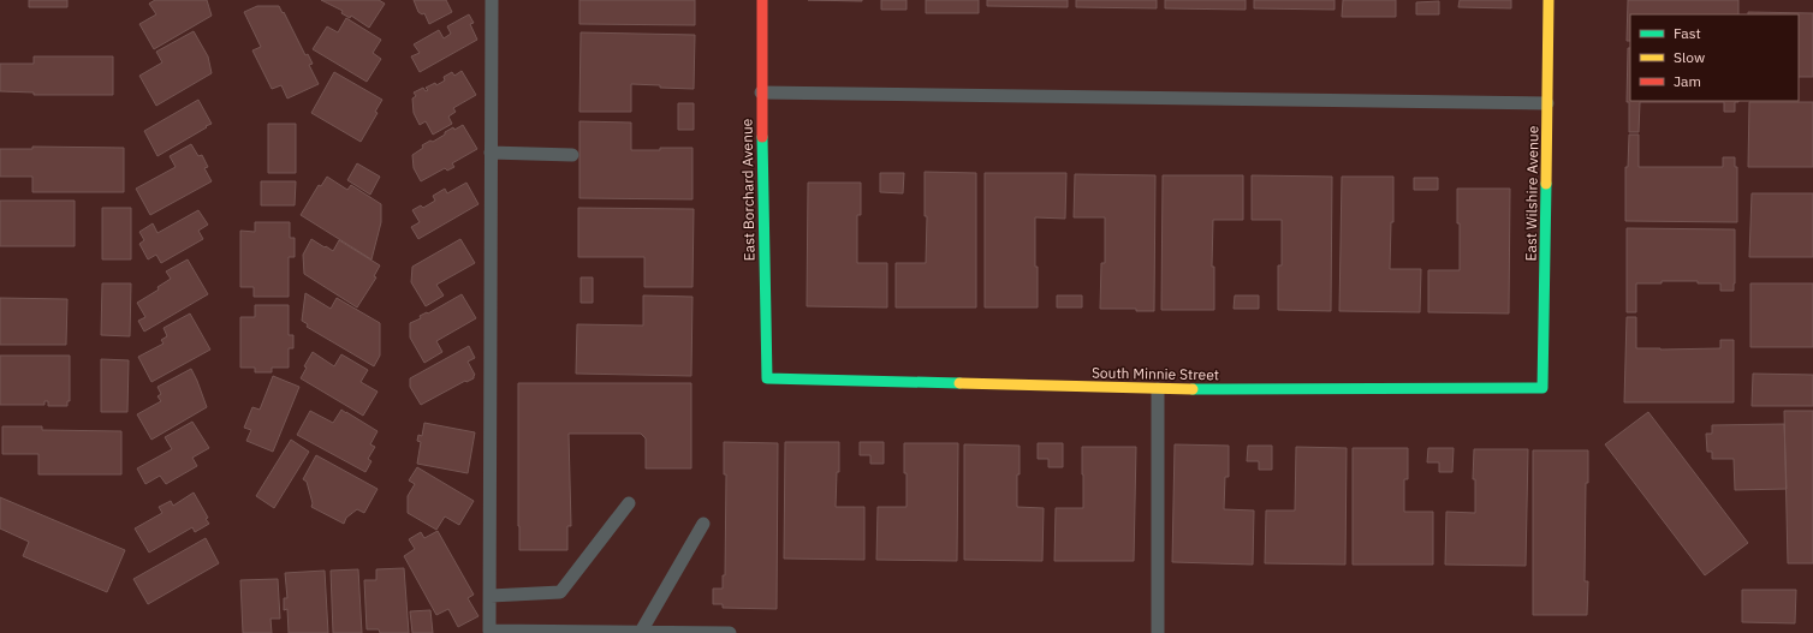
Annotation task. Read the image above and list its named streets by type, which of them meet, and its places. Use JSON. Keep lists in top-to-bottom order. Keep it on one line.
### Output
{"streets":{"street":["East Borchard Avenue","East Wilshire Avenue","South Minnie Street"]},"crossings":[["East Borchard Avenue","South Minnie Street"],["East Wilshire Avenue","South Minnie Street"]],"legend":["Fast","Slow","Jam"]}
